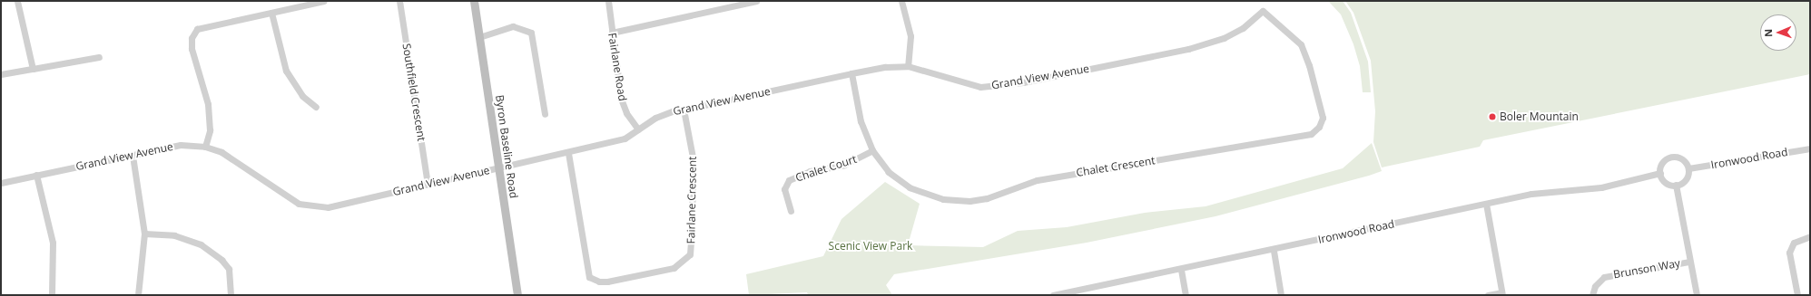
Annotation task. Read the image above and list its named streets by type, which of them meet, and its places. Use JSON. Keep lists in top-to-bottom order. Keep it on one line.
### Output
{"streets":{"main road":["Byron Baseline Road"],"street":["Fairlane Road","Grand View Avenue","Southfield Crescent","Ironwood Road","Chalet Crescent","Chalet Court","Fairlane Crescent","Brunson Way"]},"crossings":[["Fairlane Road","Grand View Avenue"],["Grand View Avenue","Southfield Crescent"],["Grand View Avenue","Byron Baseline Road"],["Grand View Avenue","Chalet Crescent"],["Grand View Avenue","Fairlane Crescent"],["Chalet Crescent","Chalet Court"]],"parks":["Scenic View Park"],"places":["Boler Mountain"],"north":"left"}
